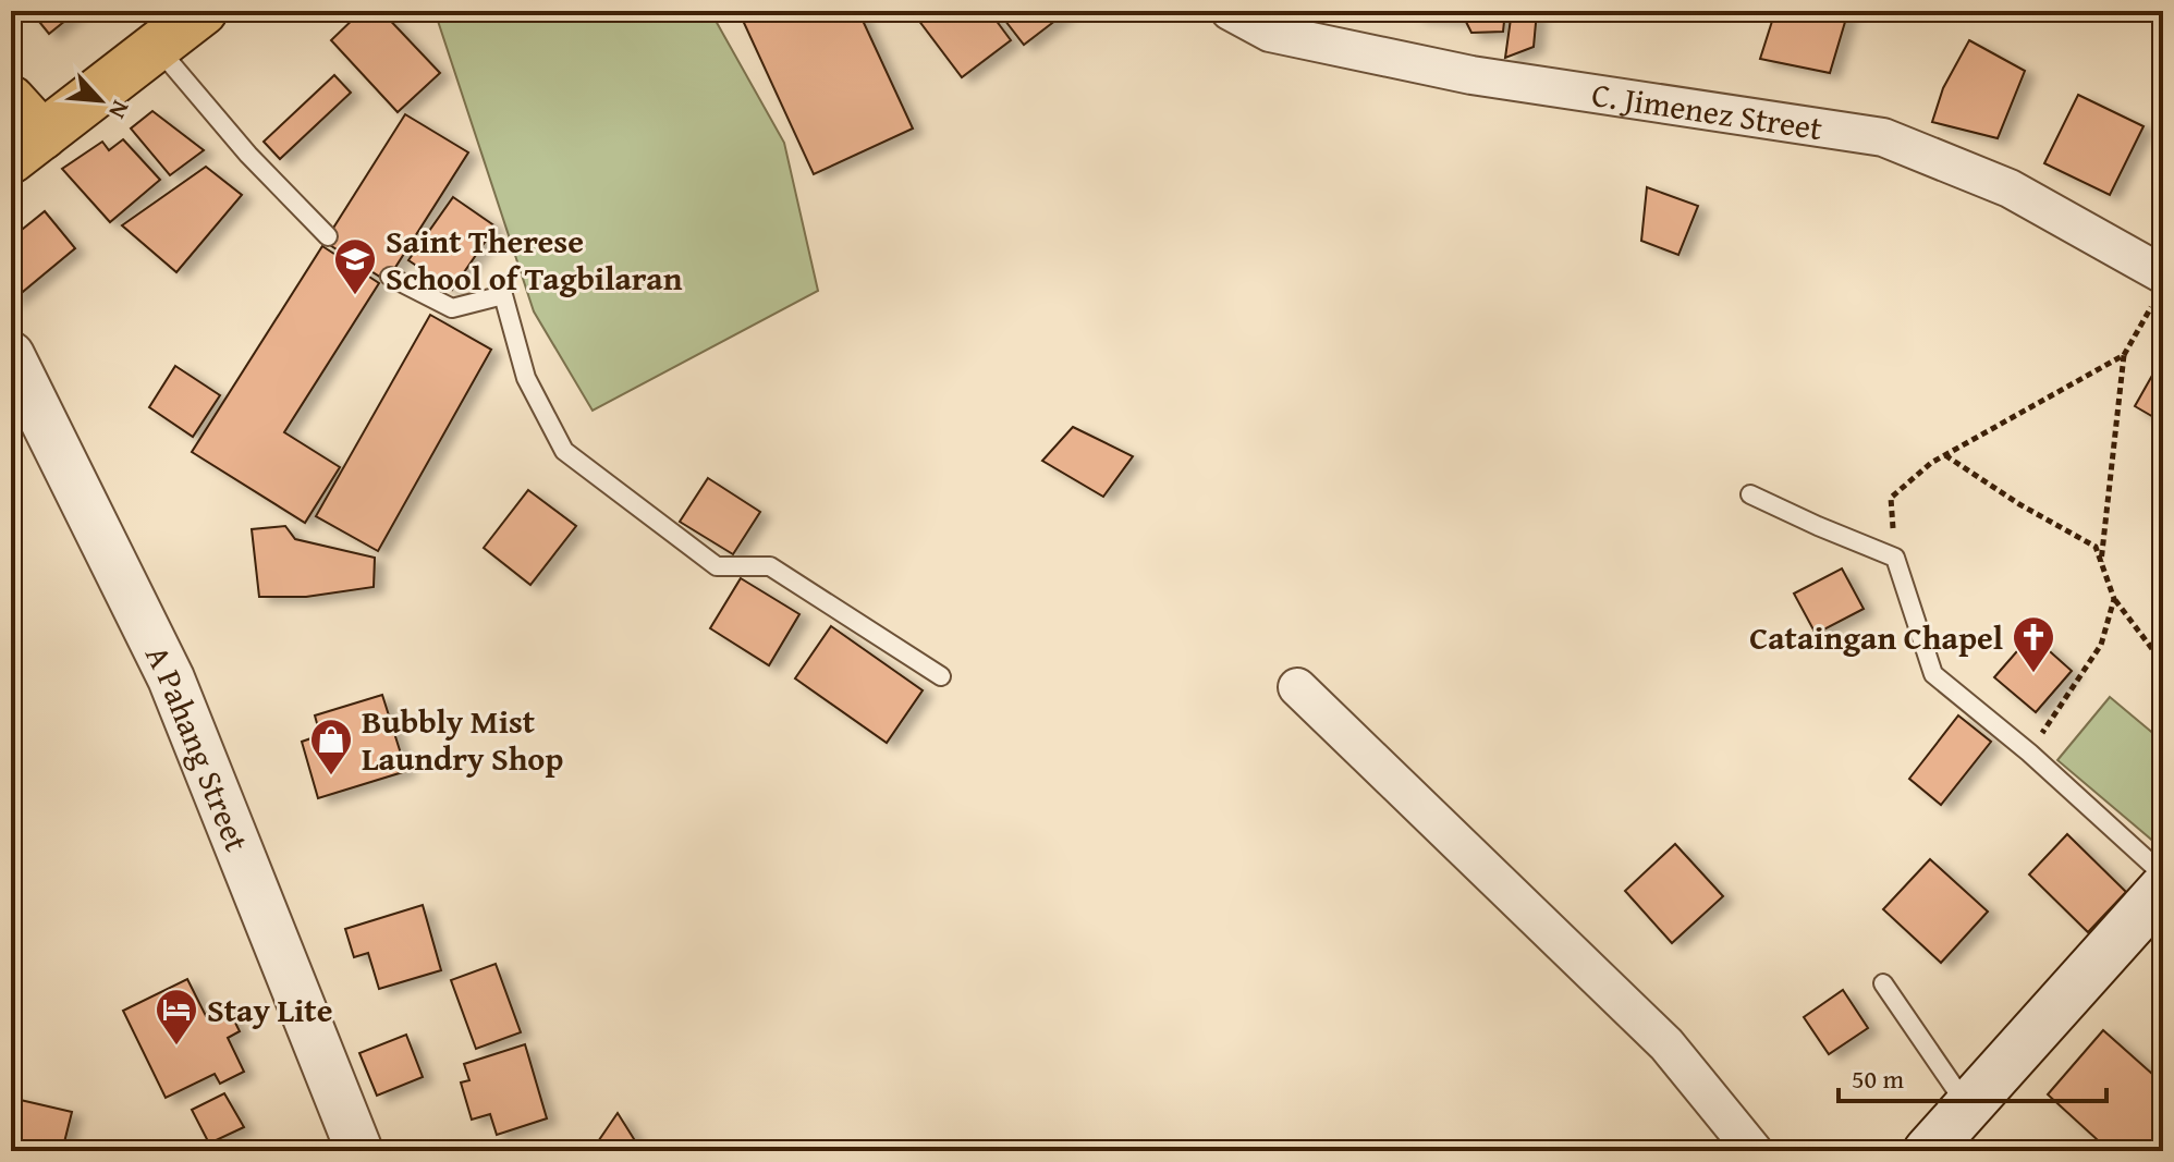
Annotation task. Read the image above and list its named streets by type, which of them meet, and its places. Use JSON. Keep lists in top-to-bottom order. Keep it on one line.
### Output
{"streets":{"street":["C. Jimenez Street","A Pahang Street"]},"places":{"school or university":["Saint Therese School of Tagbilaran"],"church":["Cataingan Chapel"],"shop":["Bubbly Mist Laundry Shop"],"hotel":["Stay Lite"]},"scale_bar":"50 m","north":"bottom right"}
